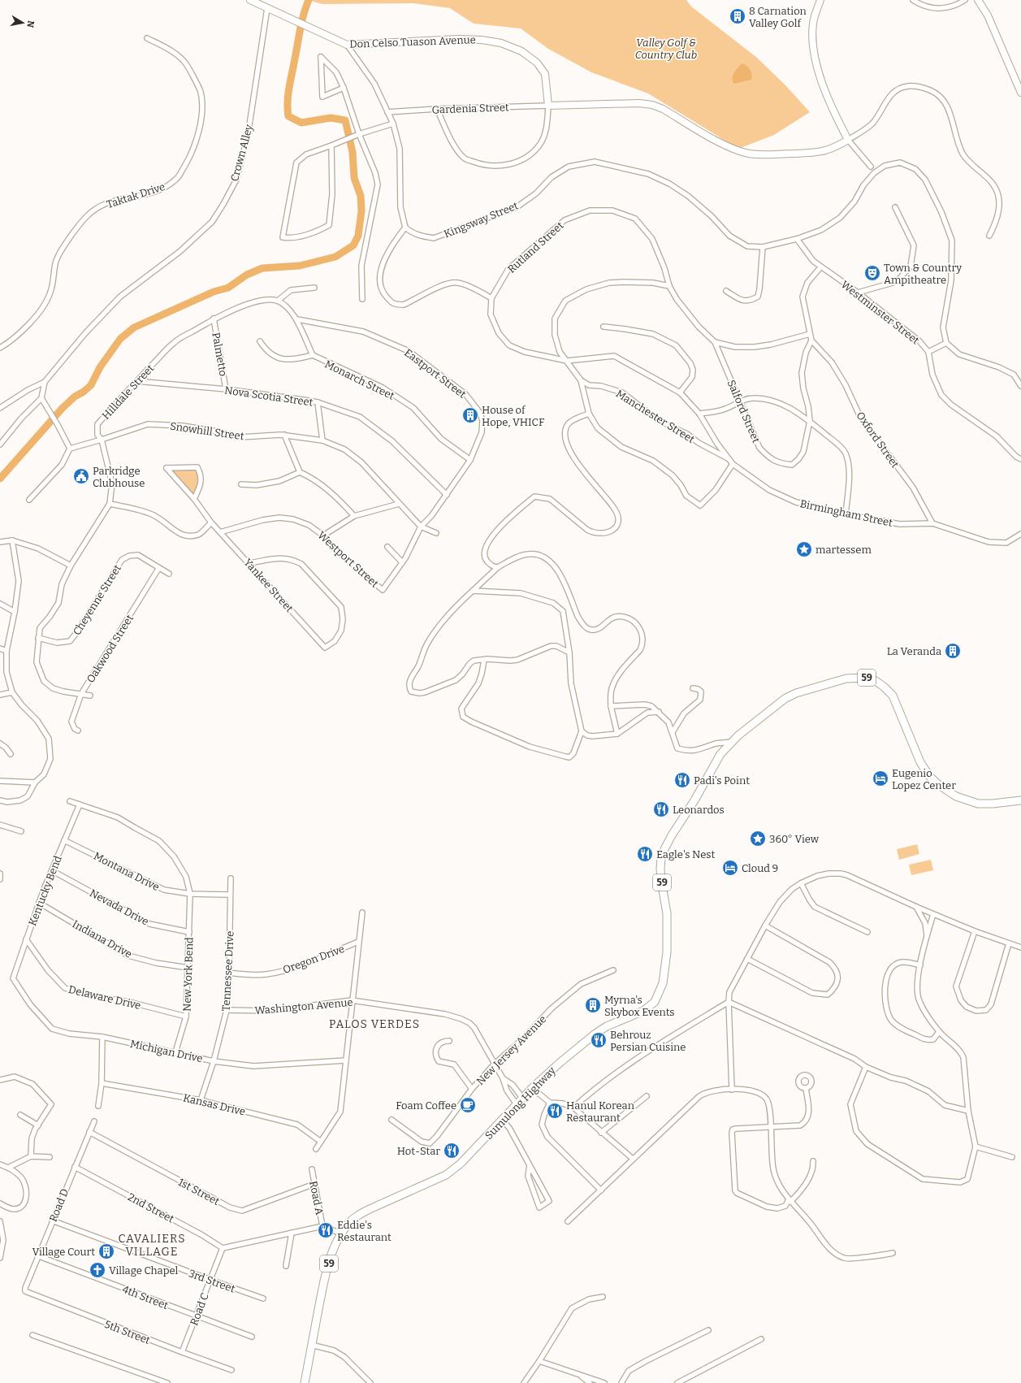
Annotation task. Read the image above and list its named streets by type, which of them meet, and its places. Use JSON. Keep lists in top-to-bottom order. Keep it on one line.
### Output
{"streets":{"main road":["59","Sumulong Highway"],"street":["Don Celso Tuason Avenue","Gardenia Street","Crown Alley","Taktak Drive","Kingsway Street","Rutland Street","Westminster Street","Palmetto","Eastport Street","Monarch Street","Hilldale Street","Nova Scotia Street","Salford Street","Manchester Street","Snowhill Street","Oxford Street","Birmingham Street","Westport Street","Yankee Street","Cheyenne Street","Oakwood Street","Montana Drive","Kentucky Bend","Nevada Drive","Indiana Drive","Oregon Drive","Tennessee Drive","New York Bend","Delaware Drive","Washington Avenue","New Jersey Avenue","Michigan Drive","Kansas Drive","1st Street","Road A","Road D","2nd Street","3rd Street","4th Street","Road C","5th Street"]},"crossings":[["Don Celso Tuason Avenue","Gardenia Street"],["Don Celso Tuason Avenue","Crown Alley"],["Kingsway Street","Westminster Street"],["Rutland Street","Salford Street"],["Rutland Street","Birmingham Street"],["Palmetto","Hilldale Street"],["Palmetto","Nova Scotia Street"],["Eastport Street","Monarch Street"],["Eastport Street","Nova Scotia Street"],["Eastport Street","Snowhill Street"],["Eastport Street","Westport Street"],["Monarch Street","Hilldale Street"],["Hilldale Street","Nova Scotia Street"],["Hilldale Street","Snowhill Street"],["Hilldale Street","Cheyenne Street"],["Hilldale Street","Oakwood Street"],["Salford Street","Oxford Street"],["Manchester Street","Birmingham Street"],["Oxford Street","Birmingham Street"],["Westport Street","Yankee Street"],["Cheyenne Street","Oakwood Street"],["Montana Drive","Kentucky Bend"],["Montana Drive","Tennessee Drive"],["Montana Drive","New York Bend"],["Kentucky Bend","Nevada Drive"],["Kentucky Bend","Indiana Drive"],["Kentucky Bend","Delaware Drive"],["Kentucky Bend","Michigan Drive"],["Nevada Drive","New York Bend"],["Indiana Drive","New York Bend"],["Oregon Drive","Tennessee Drive"],["Tennessee Drive","Washington Avenue"],["Tennessee Drive","Michigan Drive"],["Tennessee Drive","Kansas Drive"],["New York Bend","Delaware Drive"],["New York Bend","Michigan Drive"],["Washington Avenue","New Jersey Avenue"],["Washington Avenue","Sumulong Highway"],["1st Street","Road A"],["1st Street","Road D"],["Road D","2nd Street"],["Road D","3rd Street"],["Road D","4th Street"],["Road D","5th Street"],["2nd Street","Road C"],["3rd Street","Road C"],["4th Street","Road C"],["Road C","5th Street"]],"districts":["PALOS VERDES","CAVALIERS VILLAGE"],"parks":["Valley Golf & Country Club"],"places":{"building":["8 Carnation Valley Golf","House of Hope, VHICF","La Veranda","Myrna's Skybox Events","Village Court"],"theatre":["Town & Country Ampitheatre"],"public building":["Parkridge Clubhouse"],"place":["martessem","360° View"],"hotel":["Eugenio Lopez Center","Cloud 9"],"restaurant":["Padi's Point","Leonardos","Eagle's Nest","Behrouz Persian Cuisine","Hanul Korean Restaurant","Hot-Star","Eddie's Restaurant"],"cafe":["Foam Coffee"],"church":["Village Chapel"]},"north":"right"}
